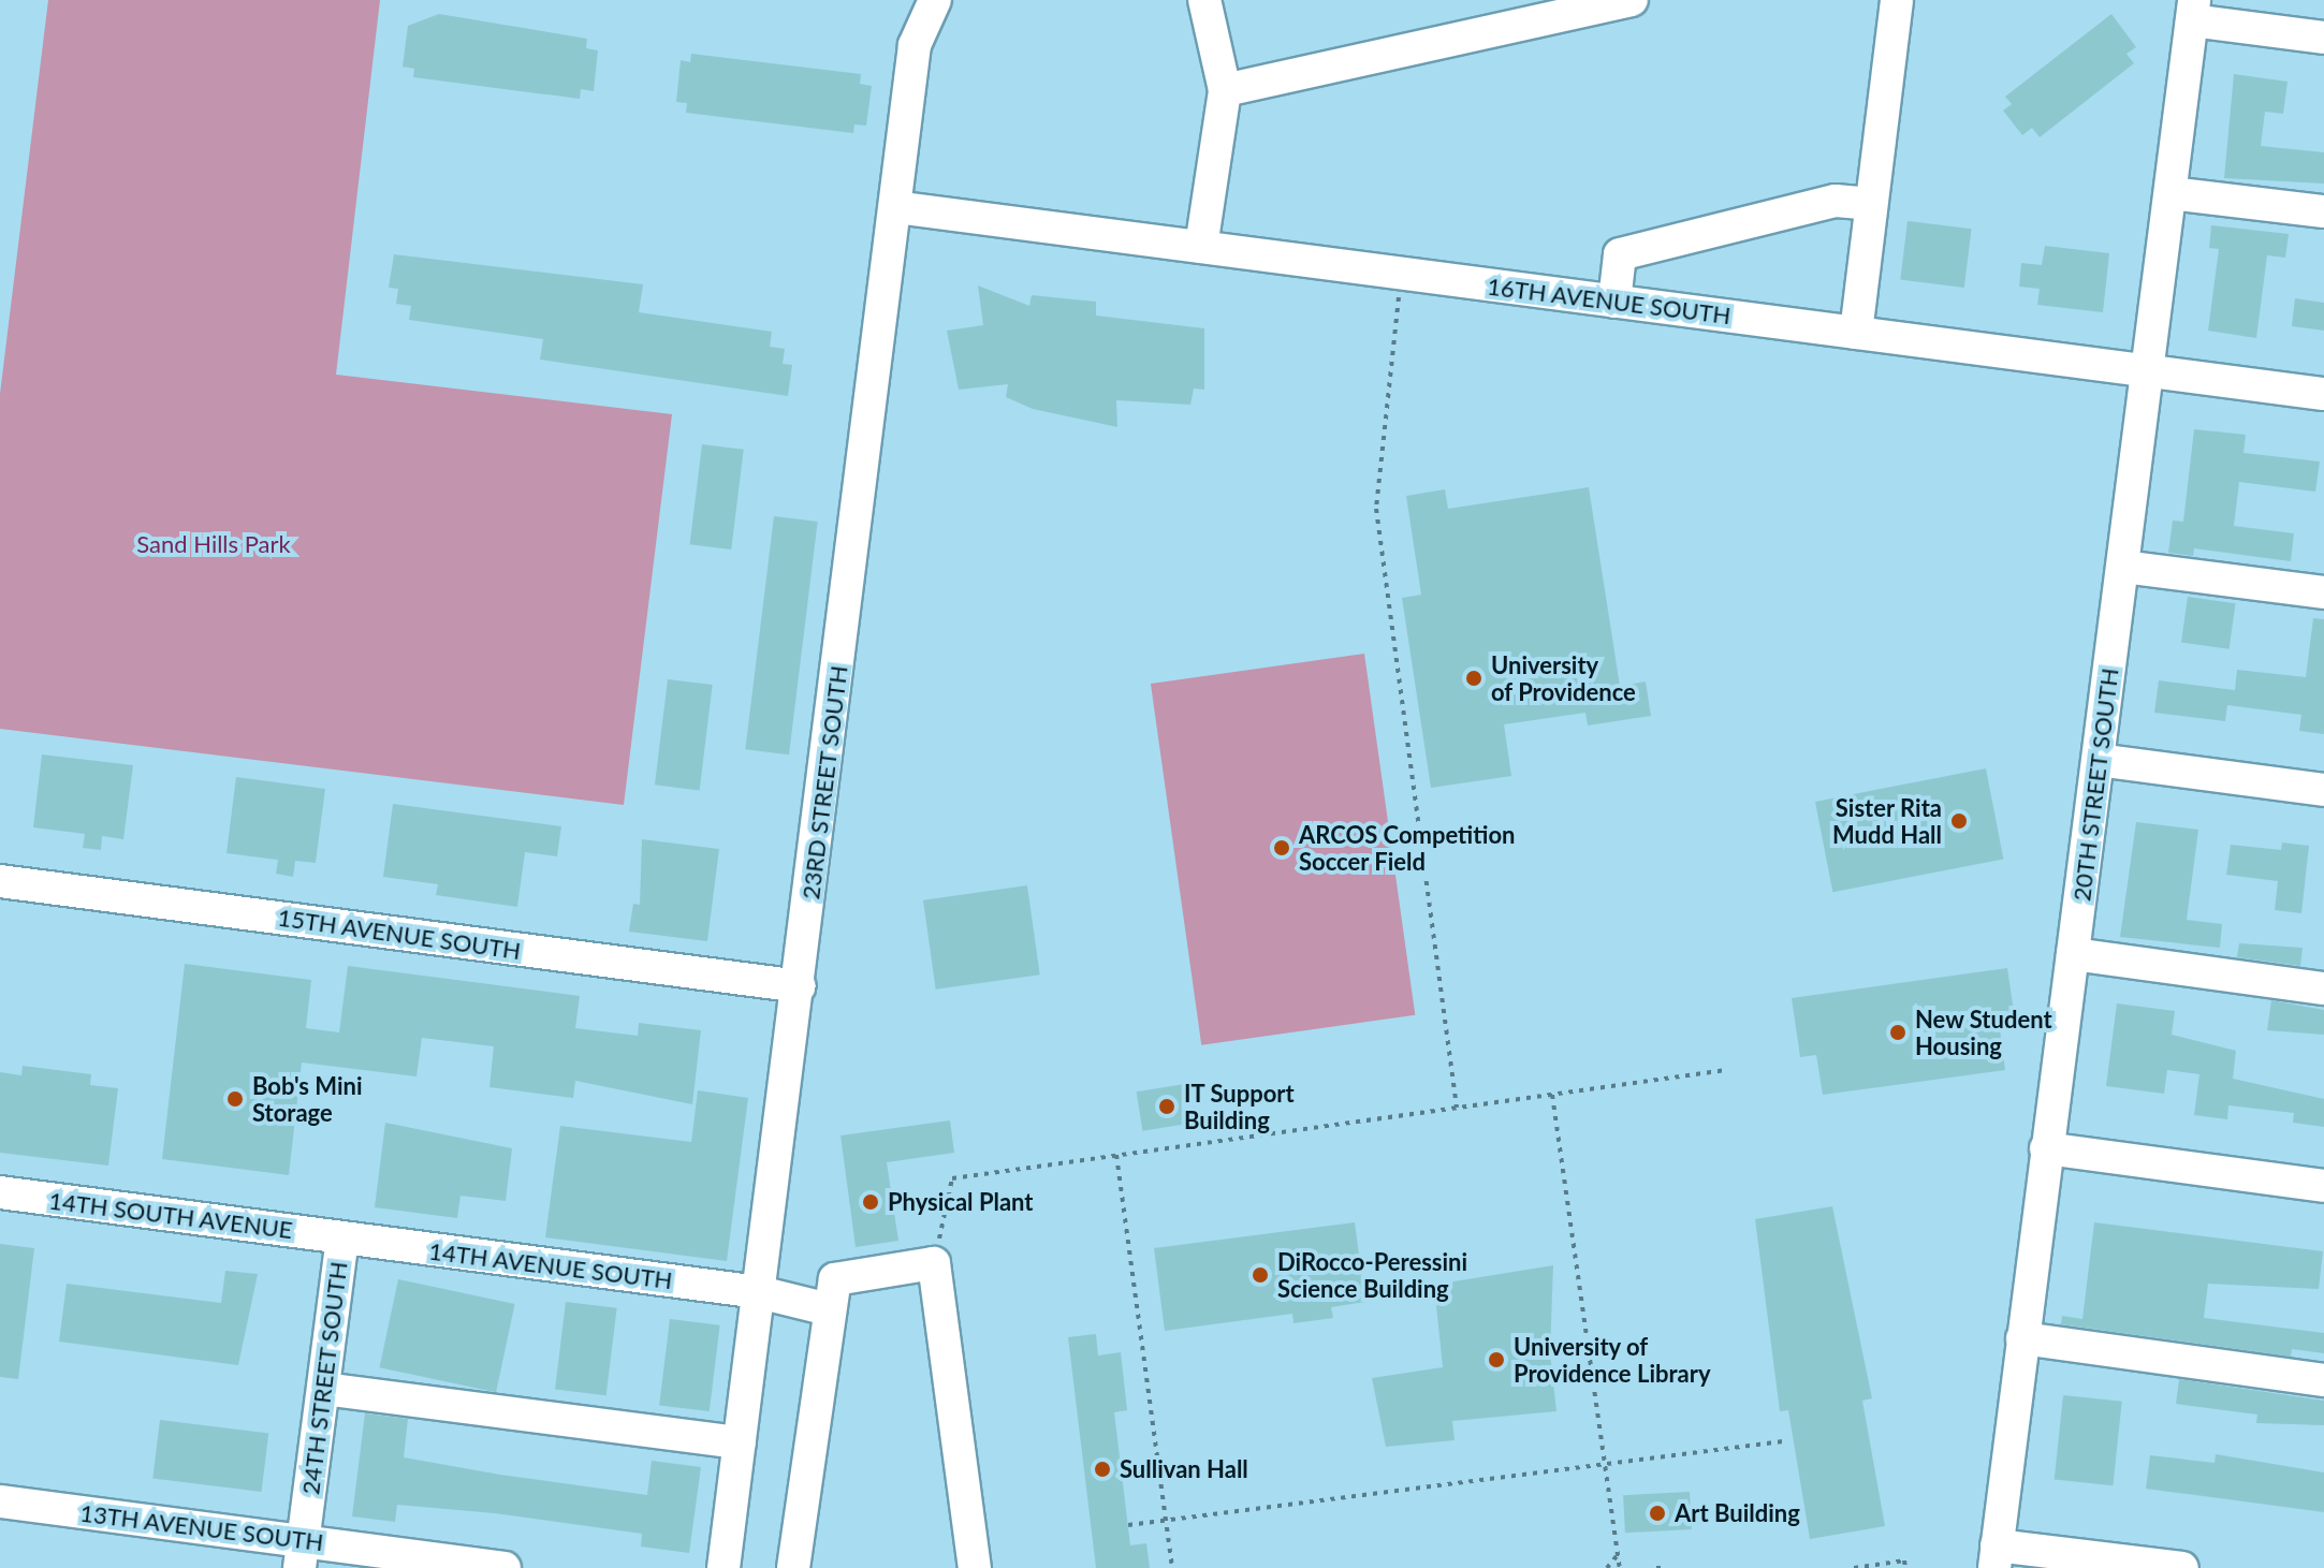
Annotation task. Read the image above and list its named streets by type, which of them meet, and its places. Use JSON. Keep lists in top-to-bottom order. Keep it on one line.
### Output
{"streets":{"street":["16TH AVENUE SOUTH","23RD STREET SOUTH","20TH STREET SOUTH","15TH AVENUE SOUTH","14TH SOUTH AVENUE","14TH AVENUE SOUTH","24TH STREET SOUTH","13TH AVENUE SOUTH"]},"crossings":[["16TH AVENUE SOUTH","23RD STREET SOUTH"],["16TH AVENUE SOUTH","20TH STREET SOUTH"],["23RD STREET SOUTH","15TH AVENUE SOUTH"],["23RD STREET SOUTH","14TH AVENUE SOUTH"],["14TH SOUTH AVENUE","14TH AVENUE SOUTH"],["14TH SOUTH AVENUE","24TH STREET SOUTH"],["14TH AVENUE SOUTH","24TH STREET SOUTH"],["24TH STREET SOUTH","13TH AVENUE SOUTH"]],"parks":["Sand Hills Park"],"places":["University of Providence","Sister Rita Mudd Hall","ARCOS Competition Soccer Field","New Student Housing","Bob's Mini Storage","IT Support Building","Physical Plant","DiRocco-Peressini Science Building","University of Providence Library","Sullivan Hall","Art Building"]}
